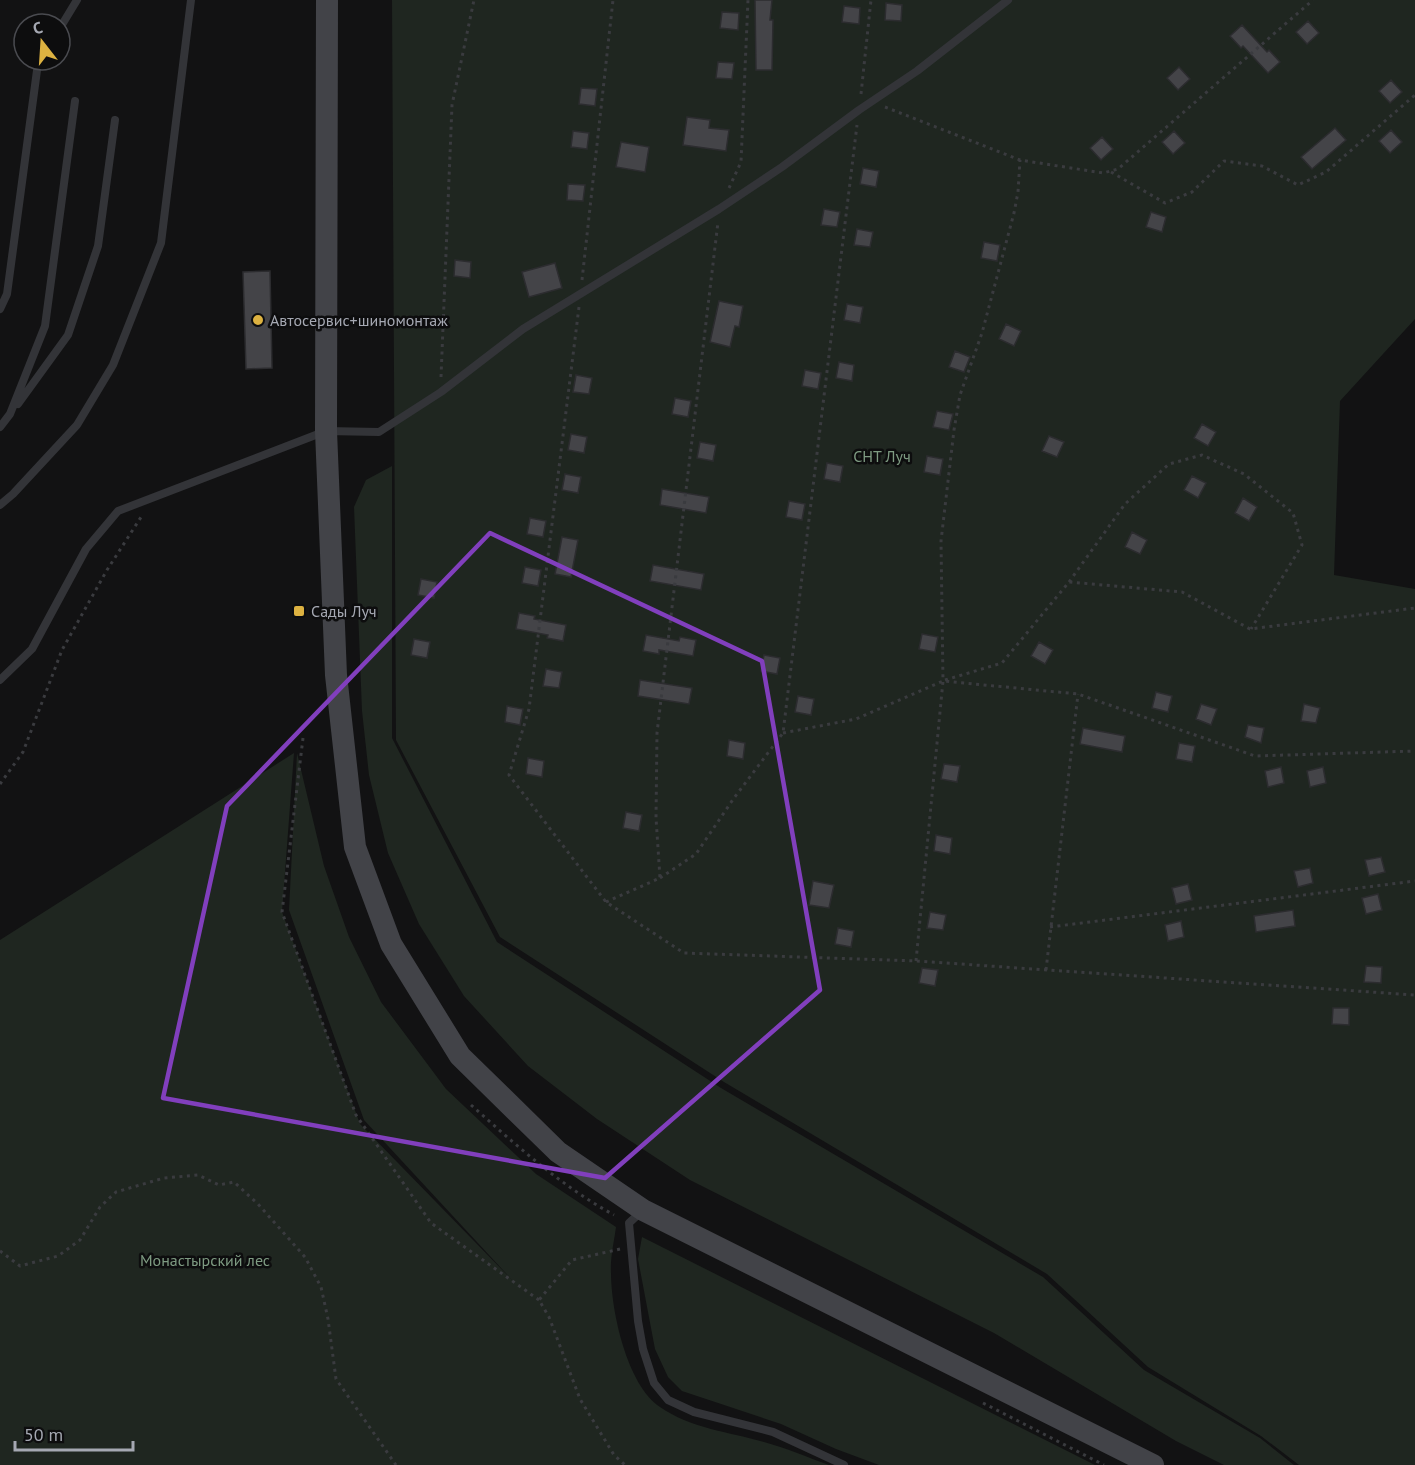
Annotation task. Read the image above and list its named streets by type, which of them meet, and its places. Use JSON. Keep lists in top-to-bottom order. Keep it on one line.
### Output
{"parks":["СНТ Луч","Монастырский лес"],"places":{"other":["Автосервис+шиномонтаж"],"transit":["Сады Луч"]},"scale_bar":"50 m","north":"top"}
